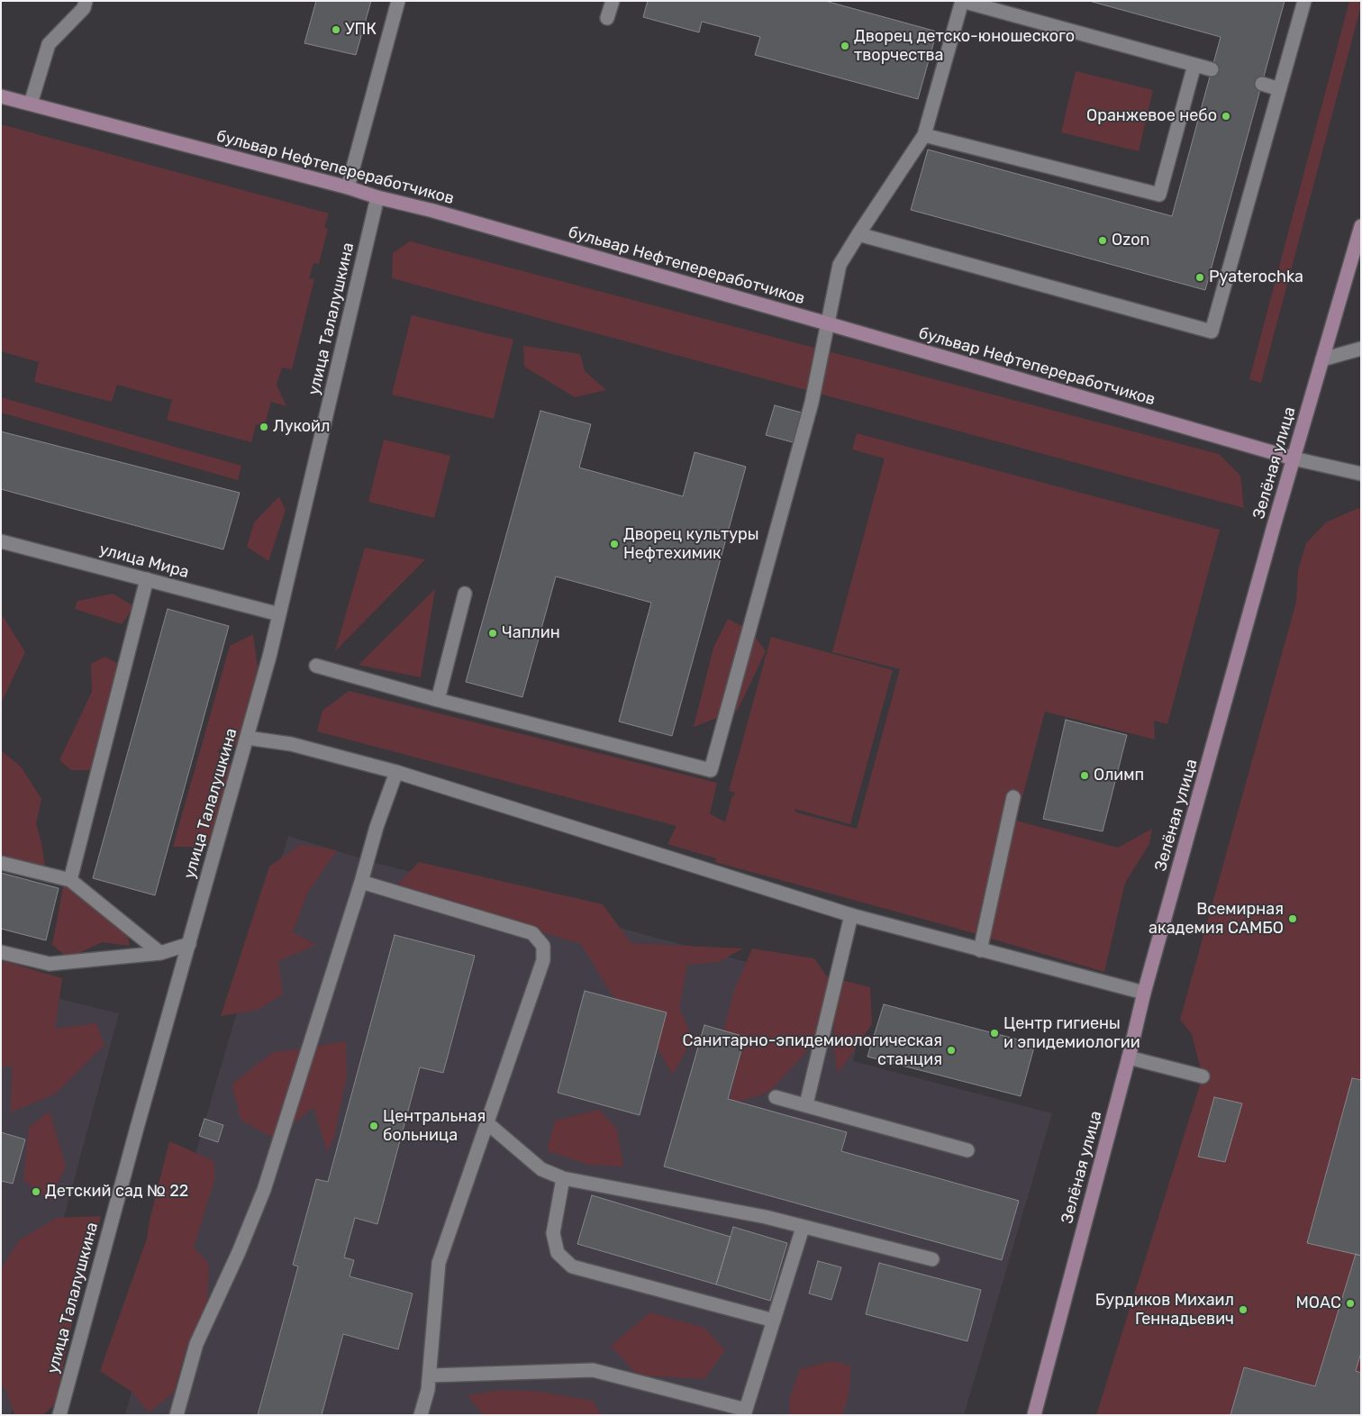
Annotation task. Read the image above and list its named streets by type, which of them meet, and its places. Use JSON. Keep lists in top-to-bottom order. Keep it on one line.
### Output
{"streets":{"street":["бульвар Нефтепереработчиков","улица Талалушкина","Зелёная улица","улица Мира"]},"crossings":[["бульвар Нефтепереработчиков","улица Талалушкина"],["бульвар Нефтепереработчиков","Зелёная улица"],["улица Талалушкина","улица Мира"]],"places":["УПК","Дворец детско-юношеского творчества","Оранжевое небо","Ozon","Pyaterochka","Лукойл","Дворец культуры Нефтехимик","Чаплин","Олимп","Всемирная академия САМБО","Центр гигиены и эпидемиологии","Санитарно-эпидемиологическая станция","Центральная больница","Детский сад № 22","МОАС","Бурдиков Михаил Геннадьевич"]}
